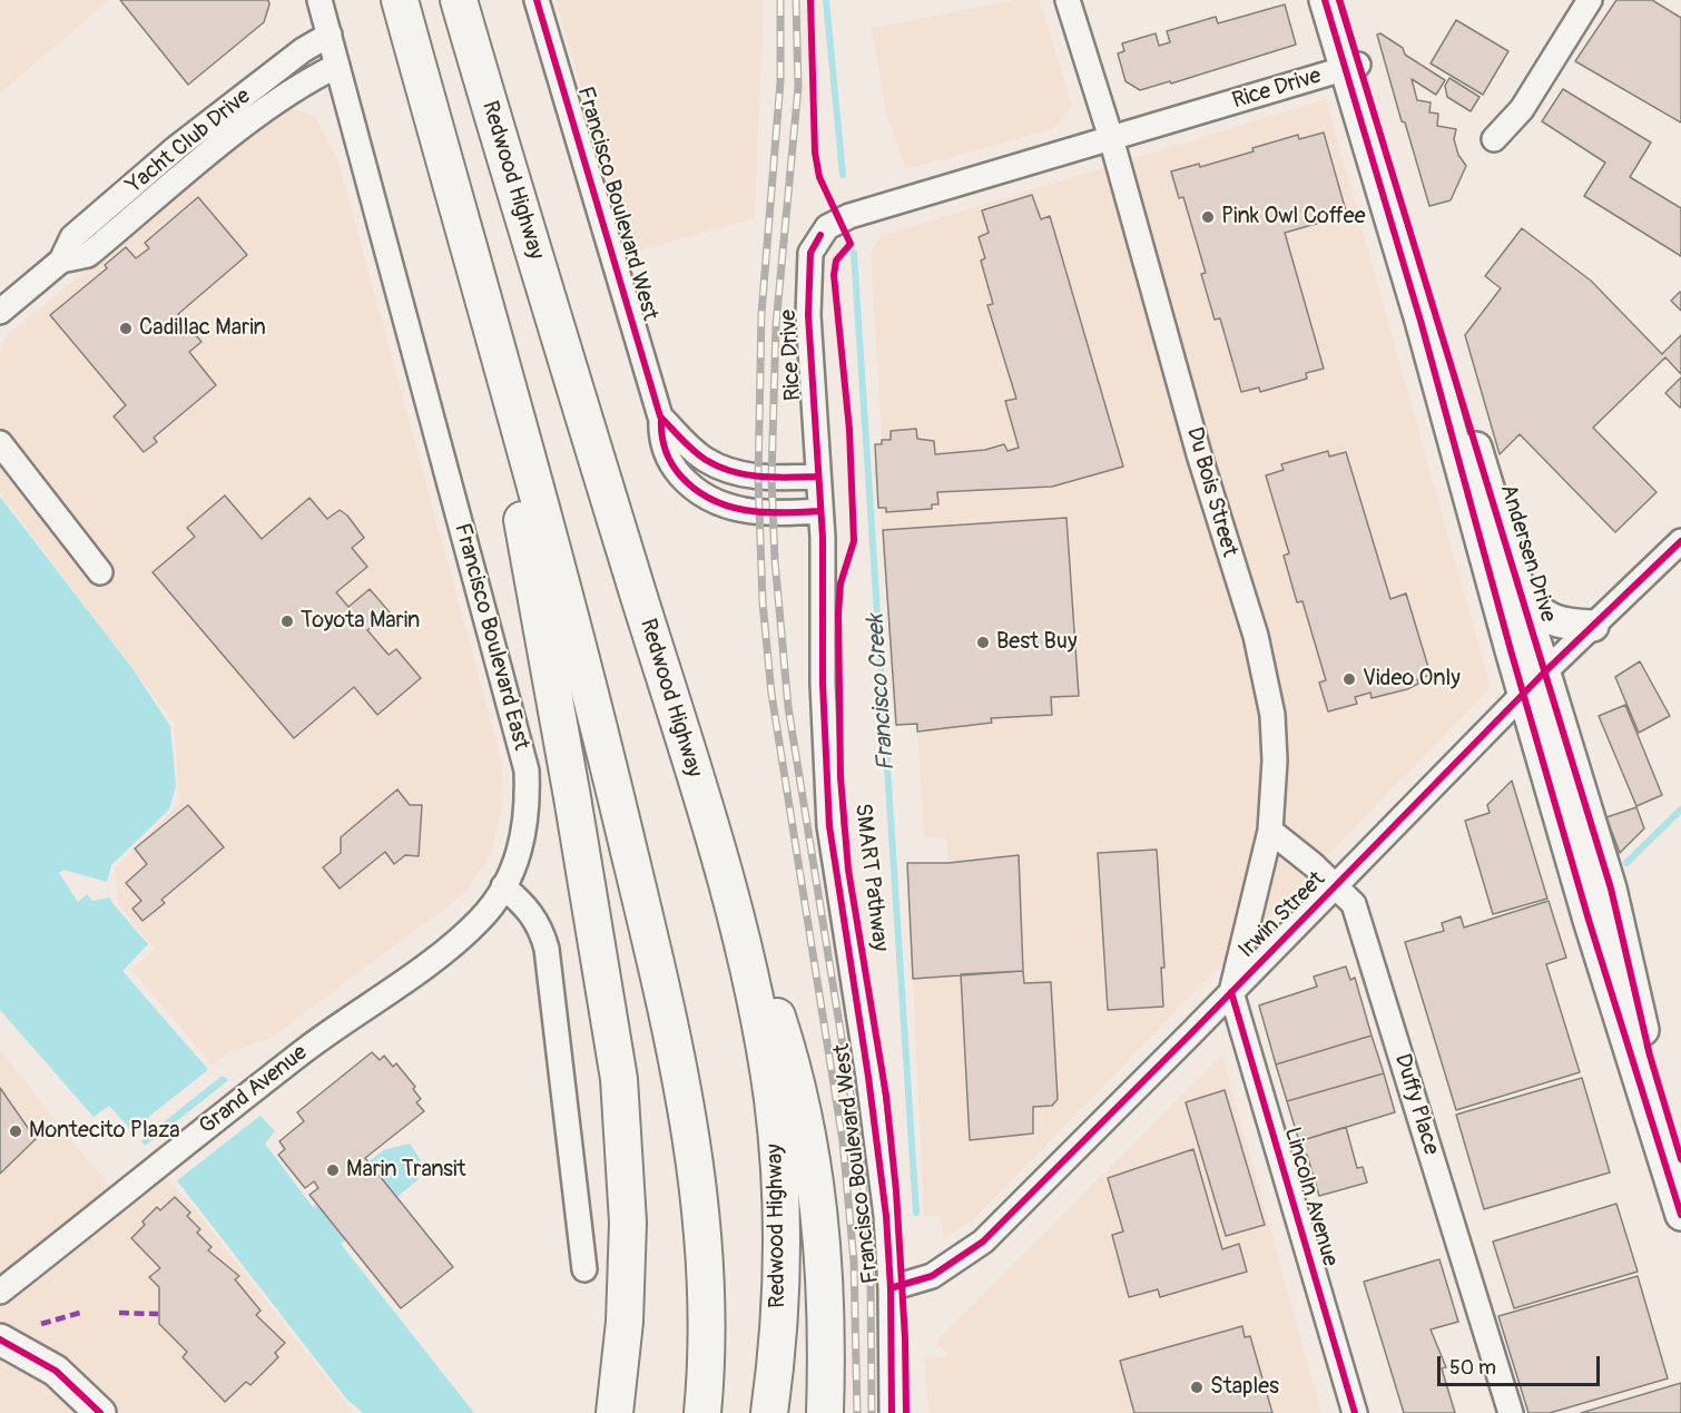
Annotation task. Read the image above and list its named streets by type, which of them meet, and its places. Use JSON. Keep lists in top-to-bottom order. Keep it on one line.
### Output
{"streets":{"highway":["Redwood Highway"],"main road":["Andersen Drive"],"street":["Rice Drive","Yacht Club Drive","Francisco Boulevard West","Du Bois Street","Francisco Boulevard East","Irwin Street","Grand Avenue","Duffy Place","Lincoln Avenue"],"cycle path":["SMART Pathway"]},"crossings":[["Rice Drive","Francisco Boulevard West"],["Rice Drive","Du Bois Street"],["Rice Drive","Andersen Drive"],["Yacht Club Drive","Francisco Boulevard East"],["Francisco Boulevard West","Irwin Street"],["Du Bois Street","Irwin Street"],["Du Bois Street","Duffy Place"],["Du Bois Street","Lincoln Avenue"],["Andersen Drive","Irwin Street"],["Francisco Boulevard East","Grand Avenue"],["Irwin Street","Duffy Place"],["Irwin Street","Lincoln Avenue"]],"water":["Francisco Creek"],"places":["Pink Owl Coffee","Cadillac Marin","Toyota Marin","Best Buy","Video Only","Montecito Plaza","Marin Transit","Staples"],"scale_bar":"50 m"}
